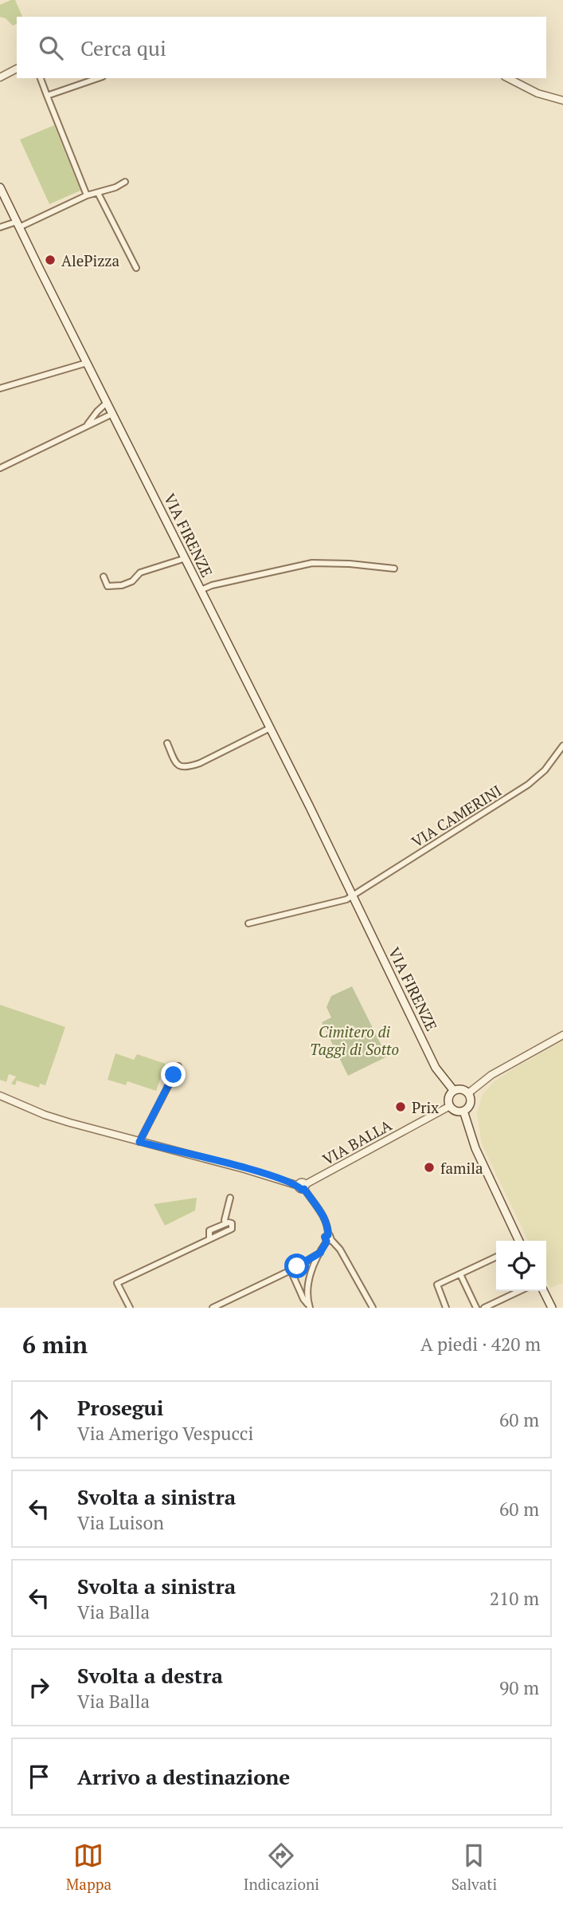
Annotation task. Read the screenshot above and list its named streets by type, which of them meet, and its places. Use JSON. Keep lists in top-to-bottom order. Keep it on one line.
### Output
{"streets":{"main road":["VIA FIRENZE"],"street":["VIA CAMERINI","VIA BALLA"]},"crossings":[["VIA FIRENZE","VIA CAMERINI"],["VIA FIRENZE","VIA BALLA"]],"parks":["Cimitero di Taggì di Sotto"],"places":["AlePizza","Prix","famila"],"page":{"search":"Cerca qui","heading":["6 min","A piedi · 420 m"],"list":[["Prosegui","Via Amerigo Vespucci","60 m"],["Svolta a sinistra","Via Luison","60 m"],["Svolta a sinistra","Via Balla","210 m"],["Svolta a destra","Via Balla","90 m"],"Arrivo a destinazione"],"nav":["Mappa","Indicazioni","Salvati"]}}
